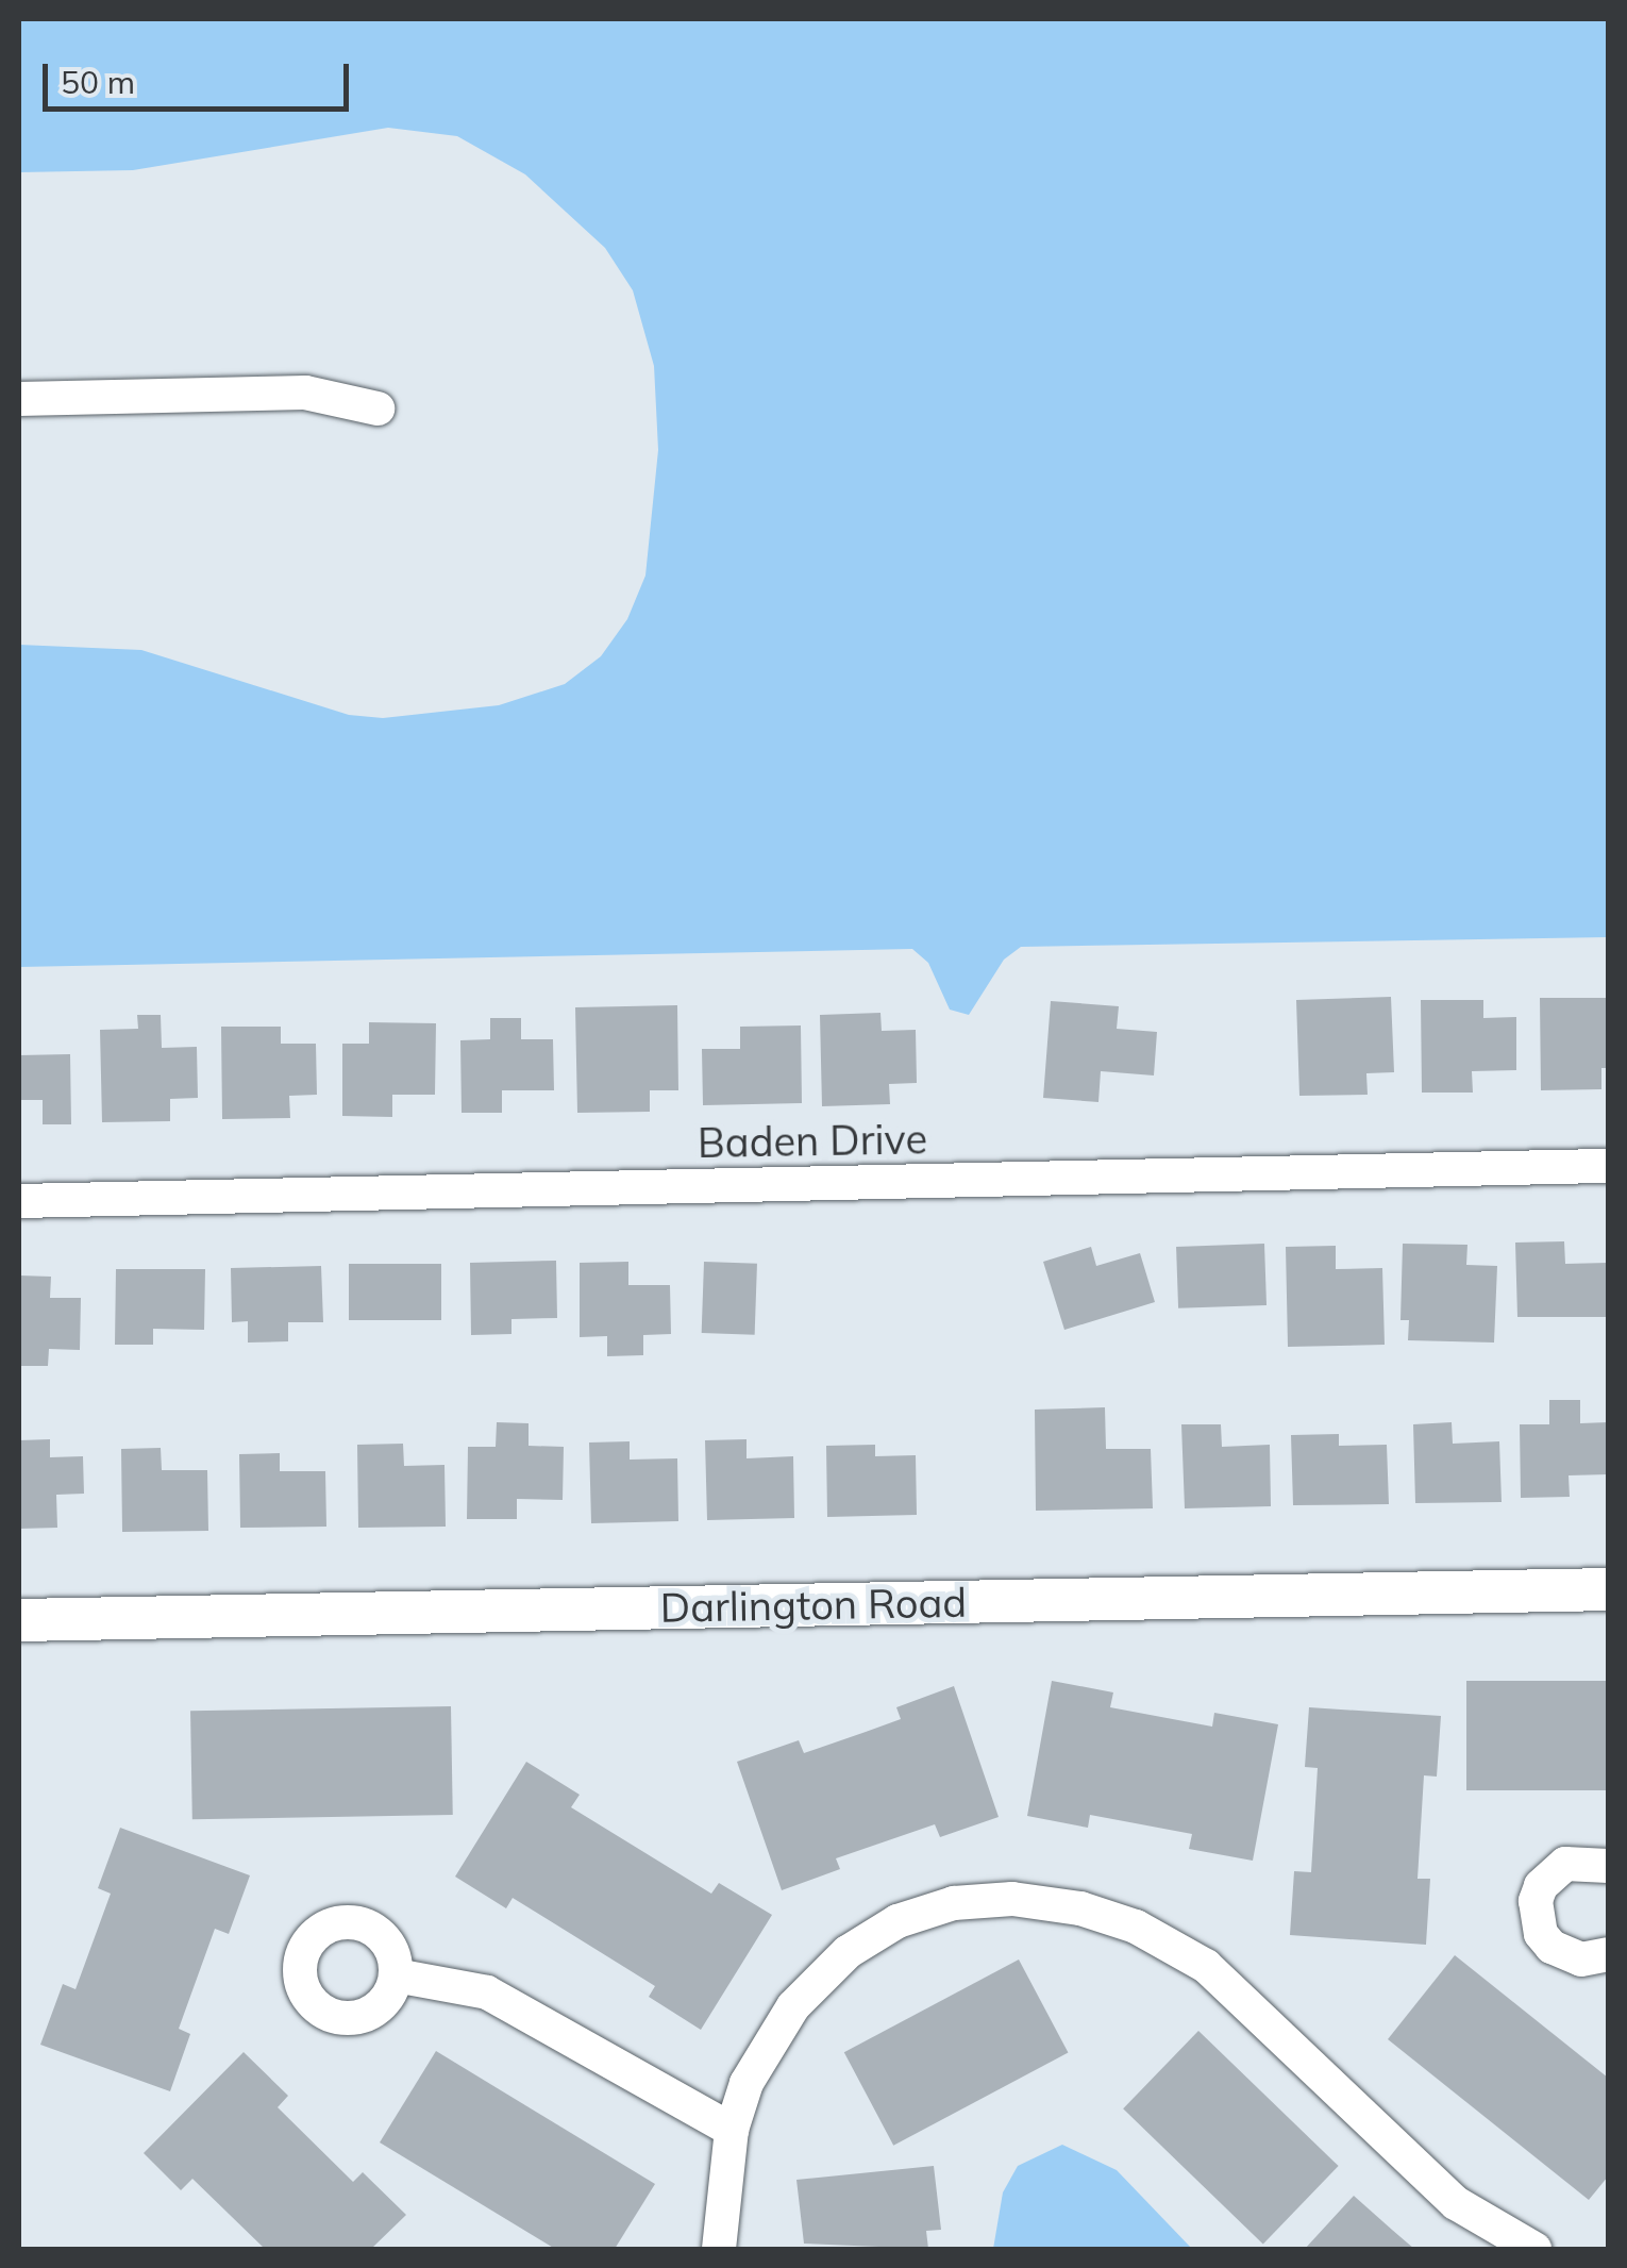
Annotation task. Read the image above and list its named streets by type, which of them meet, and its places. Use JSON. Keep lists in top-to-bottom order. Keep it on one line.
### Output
{"streets":{"street":["Baden Drive","Darlington Road"]},"scale_bar":"50 m"}
